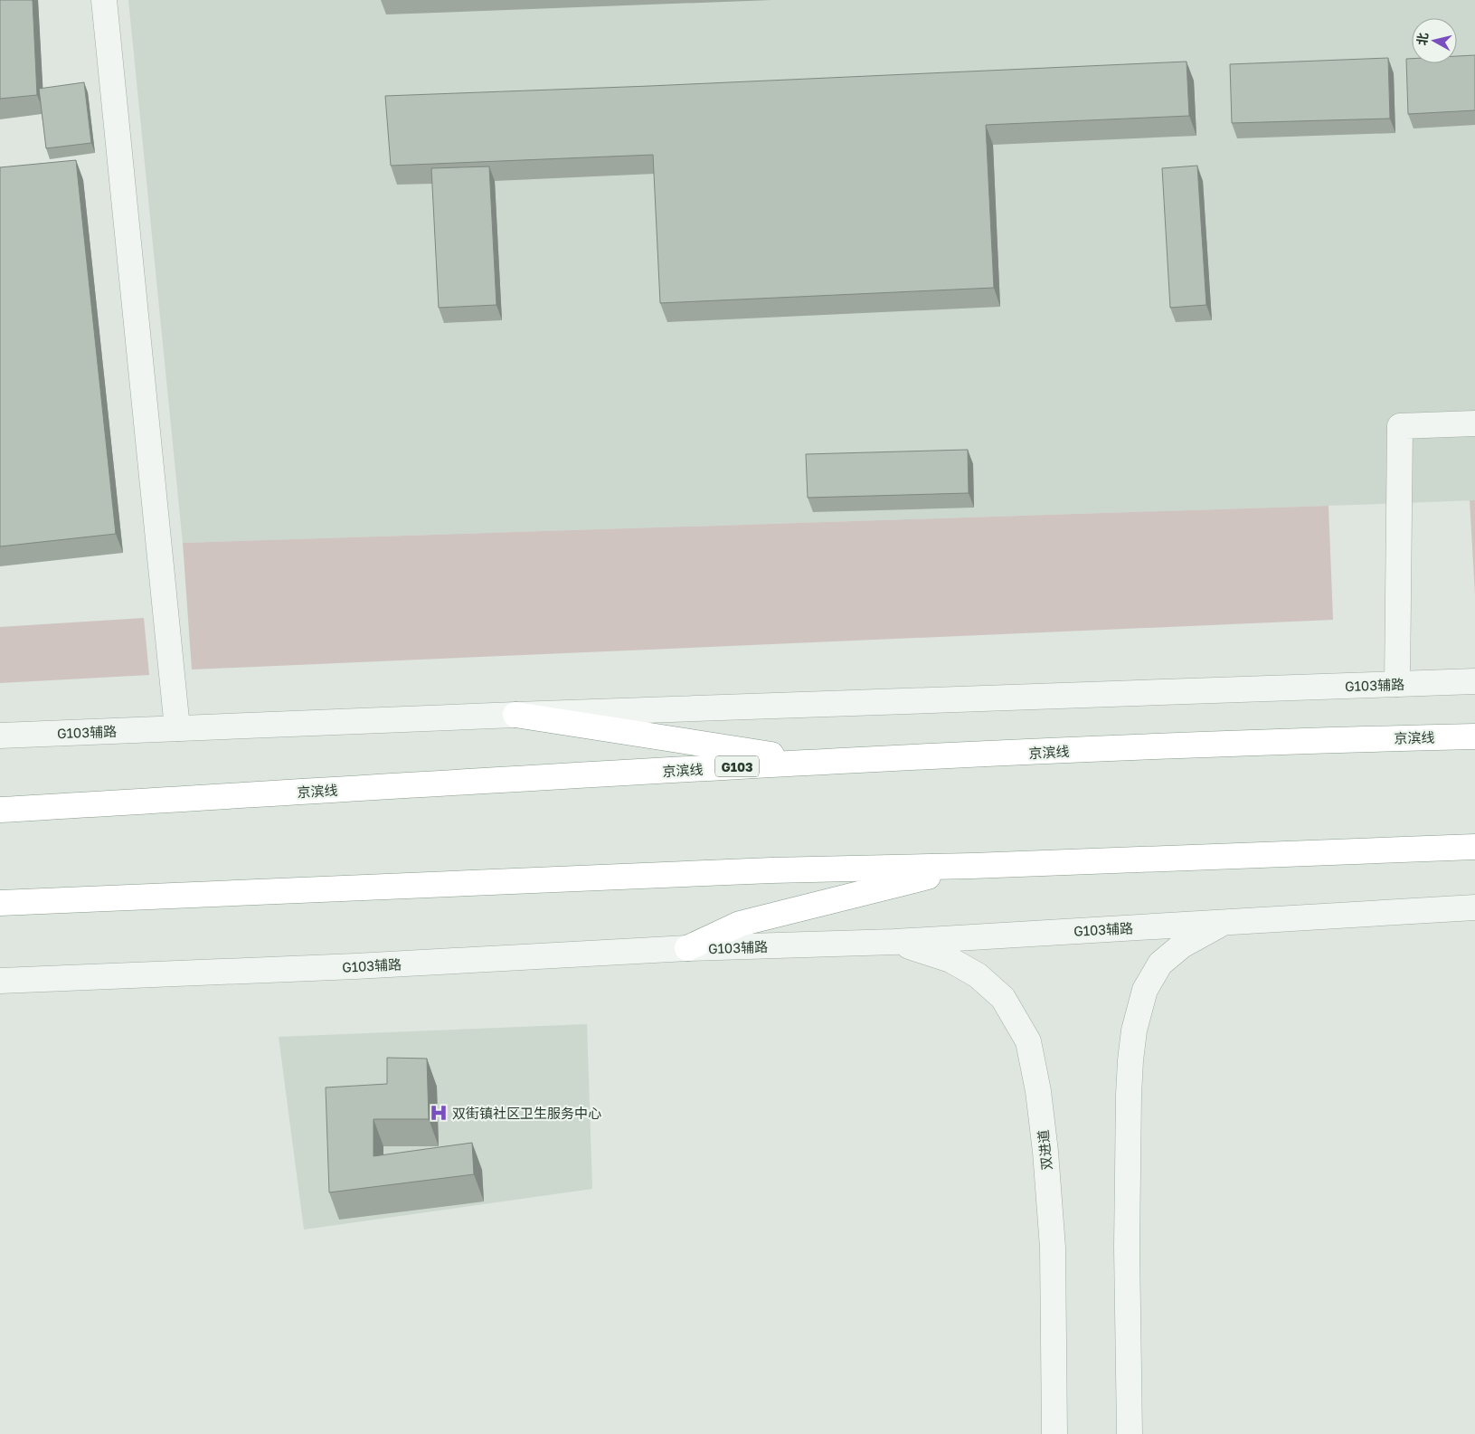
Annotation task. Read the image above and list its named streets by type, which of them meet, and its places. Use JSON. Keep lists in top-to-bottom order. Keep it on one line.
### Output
{"streets":{"highway":["京滨线","G103"],"street":["G103辅路","双进道"]},"crossings":[["G103辅路","双进道"]],"places":{"hospital":["双街镇社区卫生服务中心"]},"north":"left"}
